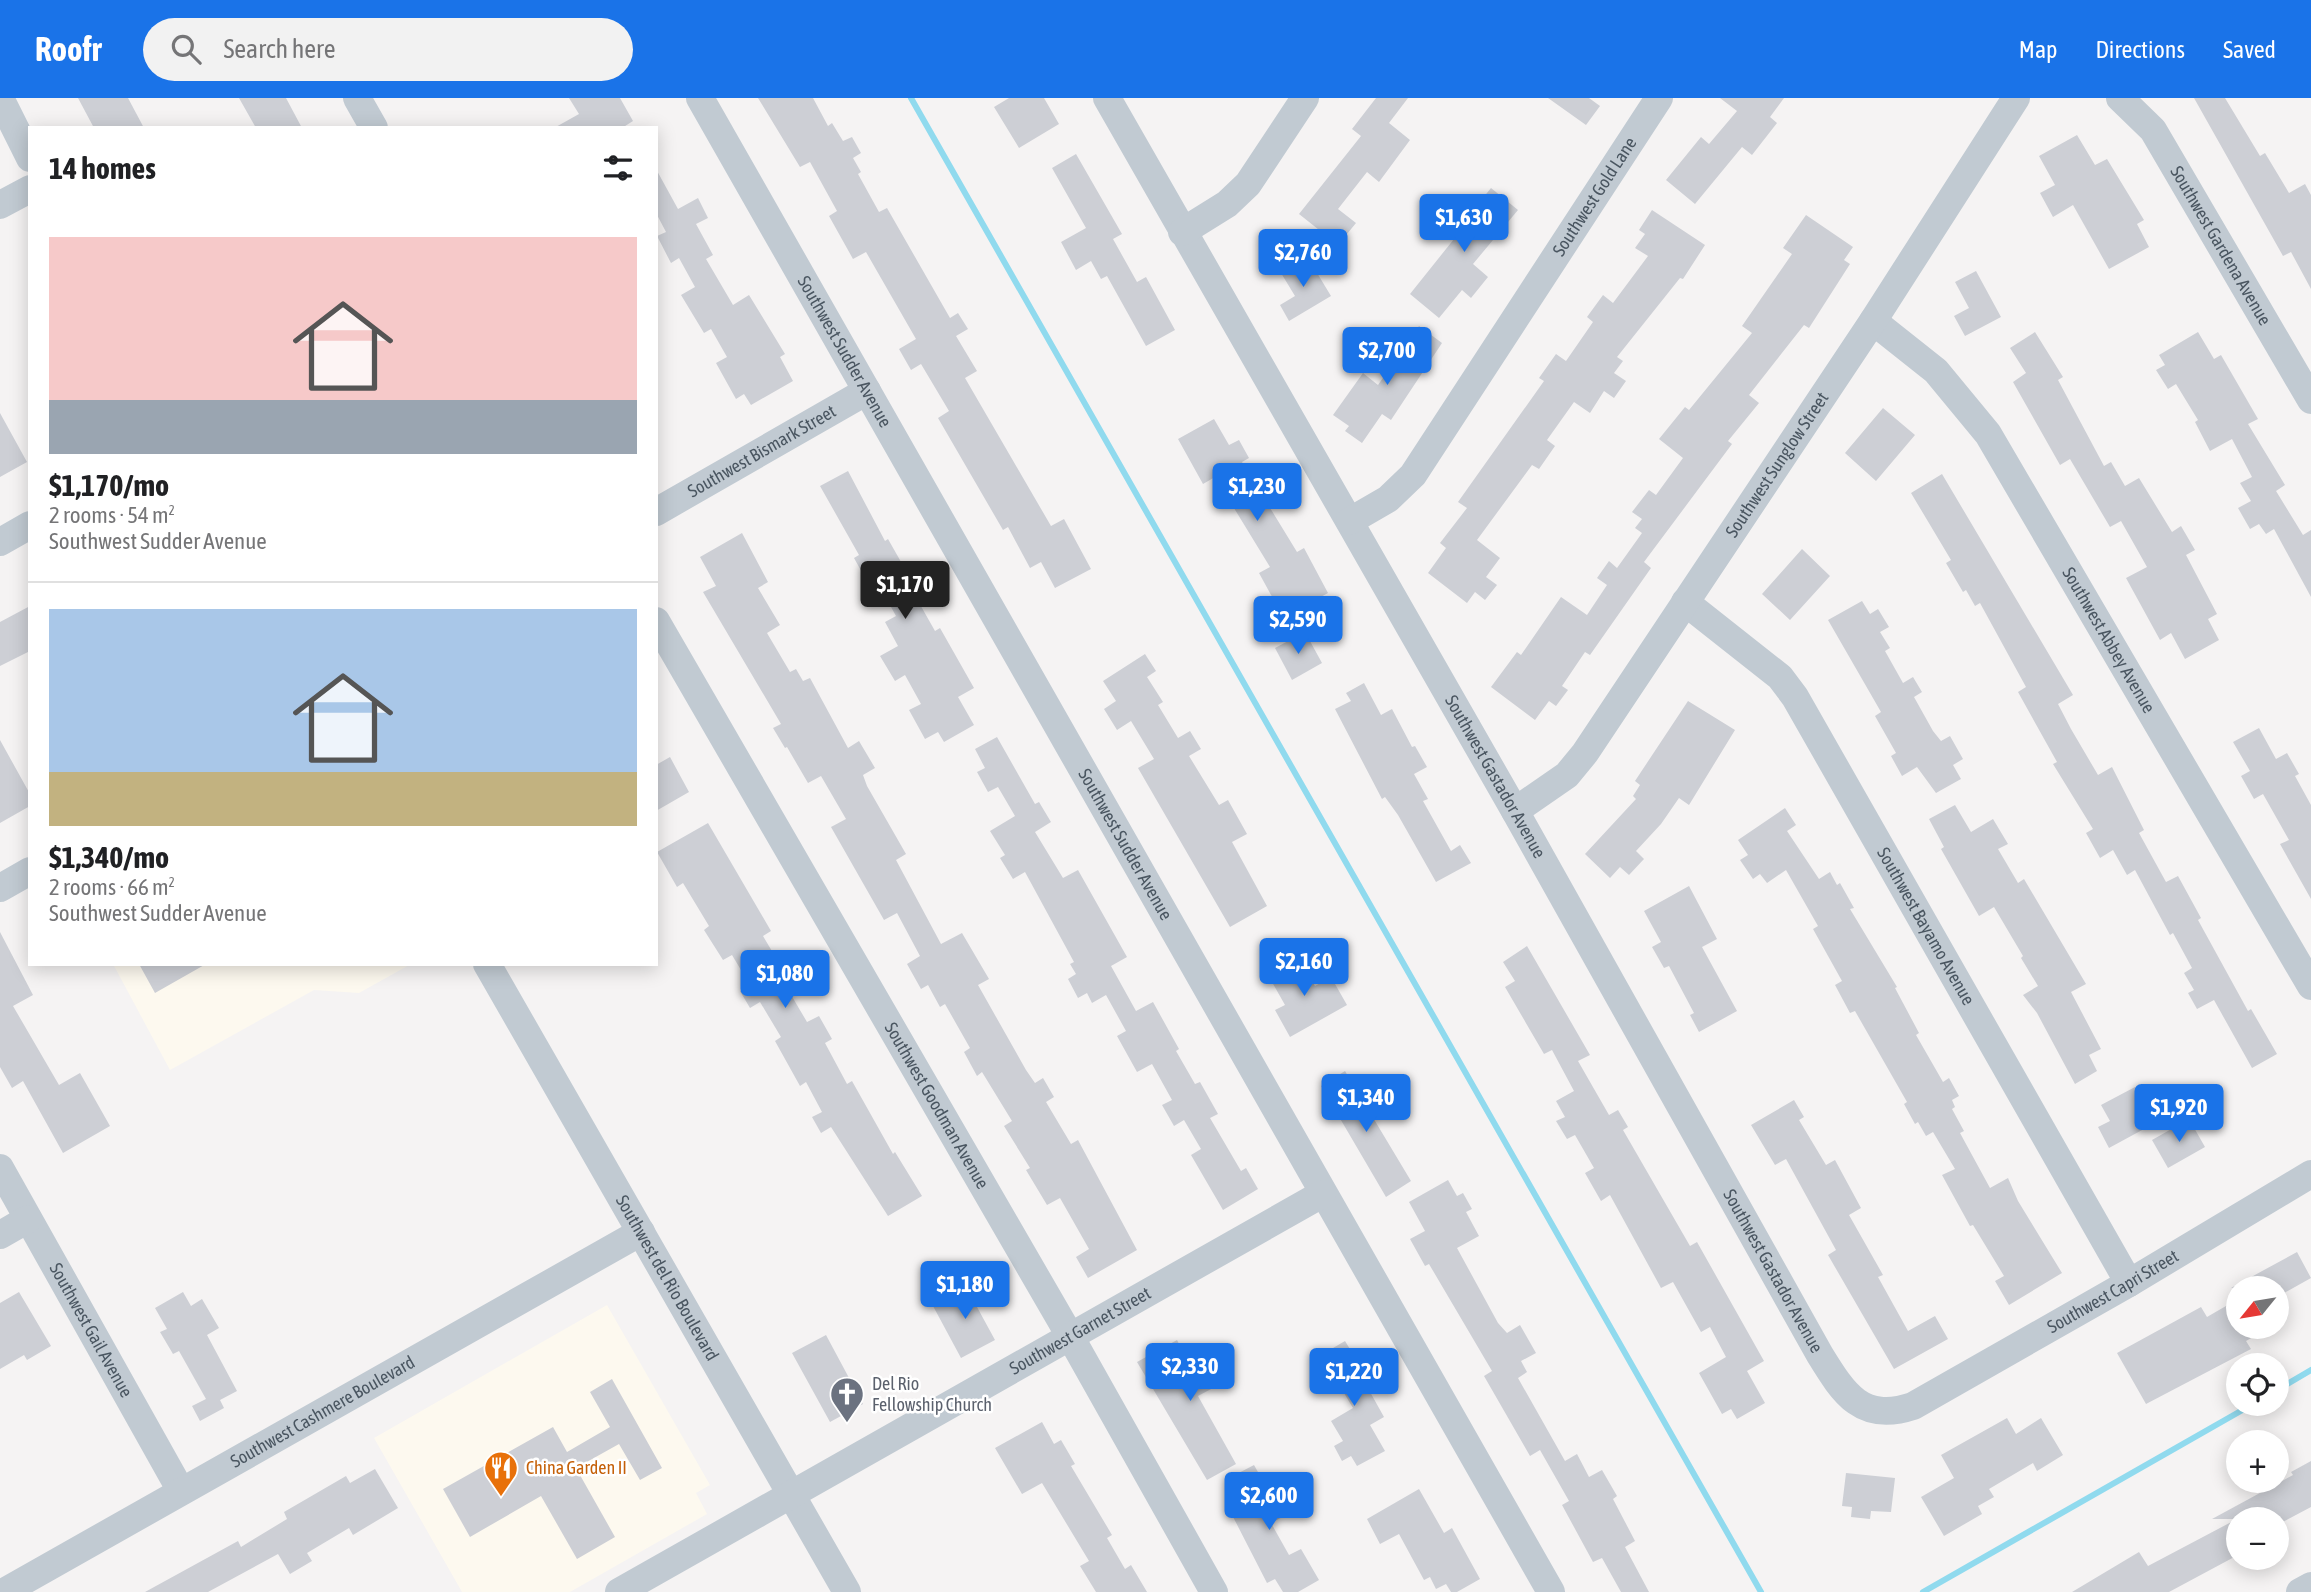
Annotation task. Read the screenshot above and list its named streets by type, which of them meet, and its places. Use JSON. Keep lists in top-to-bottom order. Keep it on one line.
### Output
{"streets":{"street":["Southwest Gold Lane","Southwest Gardena Avenue","Southwest Sudder Avenue","Southwest Bismark Street","Southwest Sunglow Street","Southwest Abbey Avenue","Southwest Gastador Avenue","Southwest Bayamo Avenue","Southwest Goodman Avenue","Southwest del Rio Boulevard","Southwest Capri Street","Southwest Gail Avenue","Southwest Garnet Street","Southwest Cashmere Boulevard"]},"crossings":[["Southwest Gold Lane","Southwest Gastador Avenue"],["Southwest Sudder Avenue","Southwest Bismark Street"],["Southwest Sudder Avenue","Southwest Garnet Street"],["Southwest Sunglow Street","Southwest Abbey Avenue"],["Southwest Sunglow Street","Southwest Gastador Avenue"],["Southwest Sunglow Street","Southwest Bayamo Avenue"],["Southwest Gastador Avenue","Southwest Capri Street"],["Southwest Bayamo Avenue","Southwest Capri Street"],["Southwest Goodman Avenue","Southwest Garnet Street"],["Southwest del Rio Boulevard","Southwest Garnet Street"],["Southwest del Rio Boulevard","Southwest Cashmere Boulevard"],["Southwest Gail Avenue","Southwest Cashmere Boulevard"]],"places":{"church":["Del Rio Fellowship Church"],"restaurant":["China Garden II"]},"north":"bottom left","page":{"header":"Roofr","search":"Search here","nav":["Map","Directions","Saved"],"heading":"14 homes","price":["$1,630","$2,760","$2,700","$1,230","$1,170","$2,590","$2,160","$1,080","$1,340","$1,920","$1,180","$2,330","$1,220","$2,600"],"list":[{"name":"$1,170/mo","note":"2 rooms · 54 m² · Southwest Sudder Avenue"},{"name":"$1,340/mo","note":"2 rooms · 66 m² · Southwest Sudder Avenue"}],"map_buttons":["+","−"]}}
